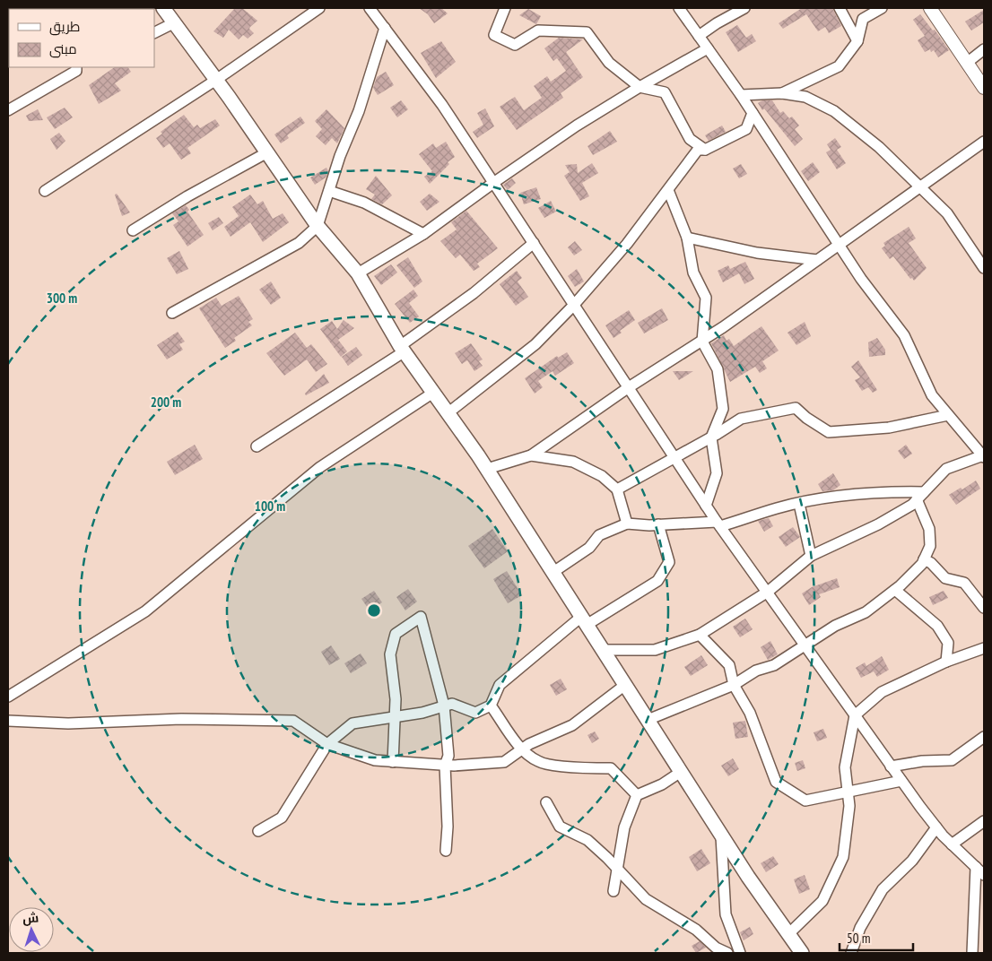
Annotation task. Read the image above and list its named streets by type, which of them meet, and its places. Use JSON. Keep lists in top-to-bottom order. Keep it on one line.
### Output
{"legend":["طريق","مبنى"],"scale_bar":"50 m","north":"top","rings":["300 m","200 m","100 m"]}
